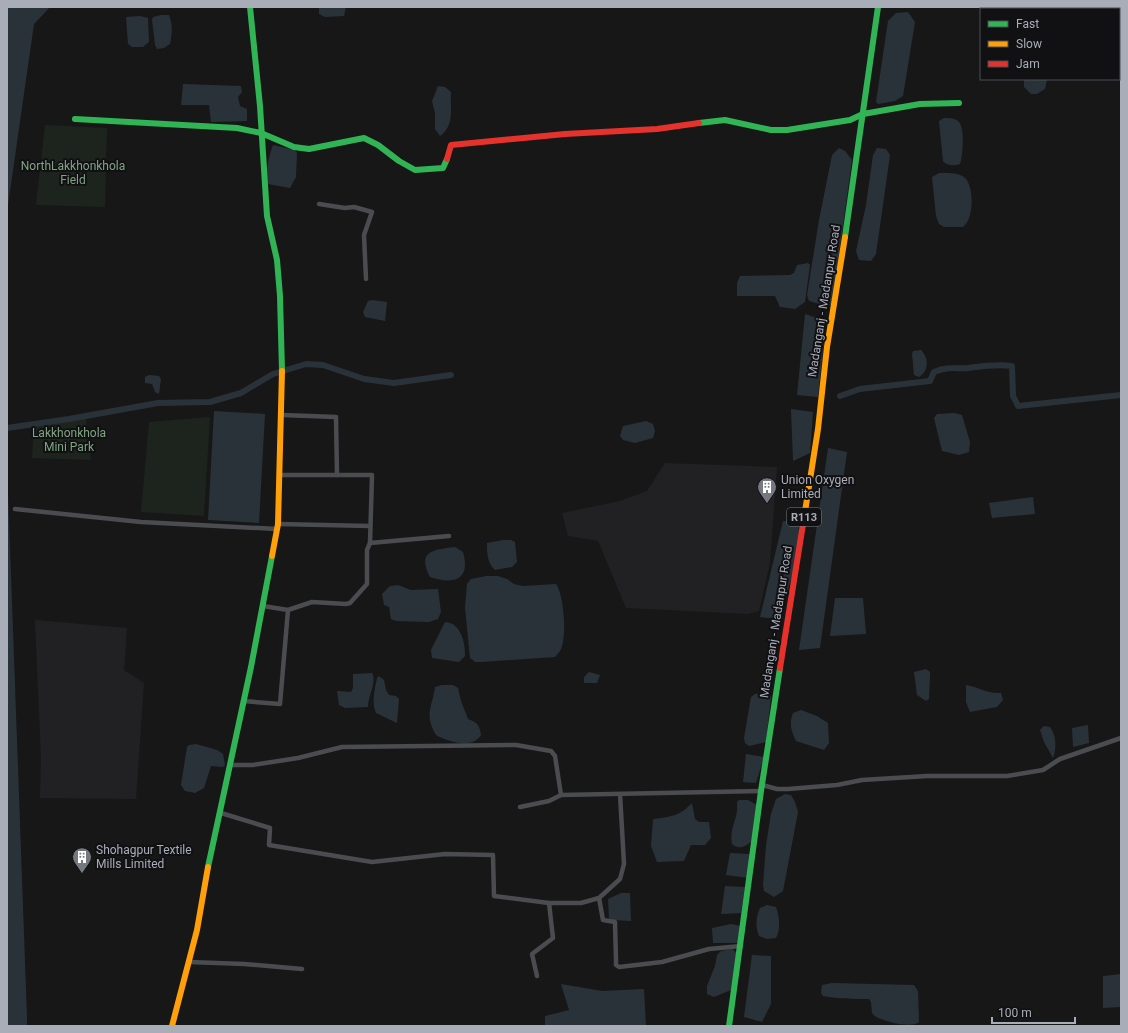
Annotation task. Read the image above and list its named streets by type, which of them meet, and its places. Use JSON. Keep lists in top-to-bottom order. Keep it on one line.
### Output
{"streets":{"street":["Madanganj - Madanpur Road","R113"]},"parks":["NorthLakkhonkhola Field","Lakkhonkhola Mini Park"],"places":{"building":["Union Oxygen Limited","Shohagpur Textile Mills Limited"]},"legend":["Fast","Slow","Jam"],"scale_bar":"100 m"}
